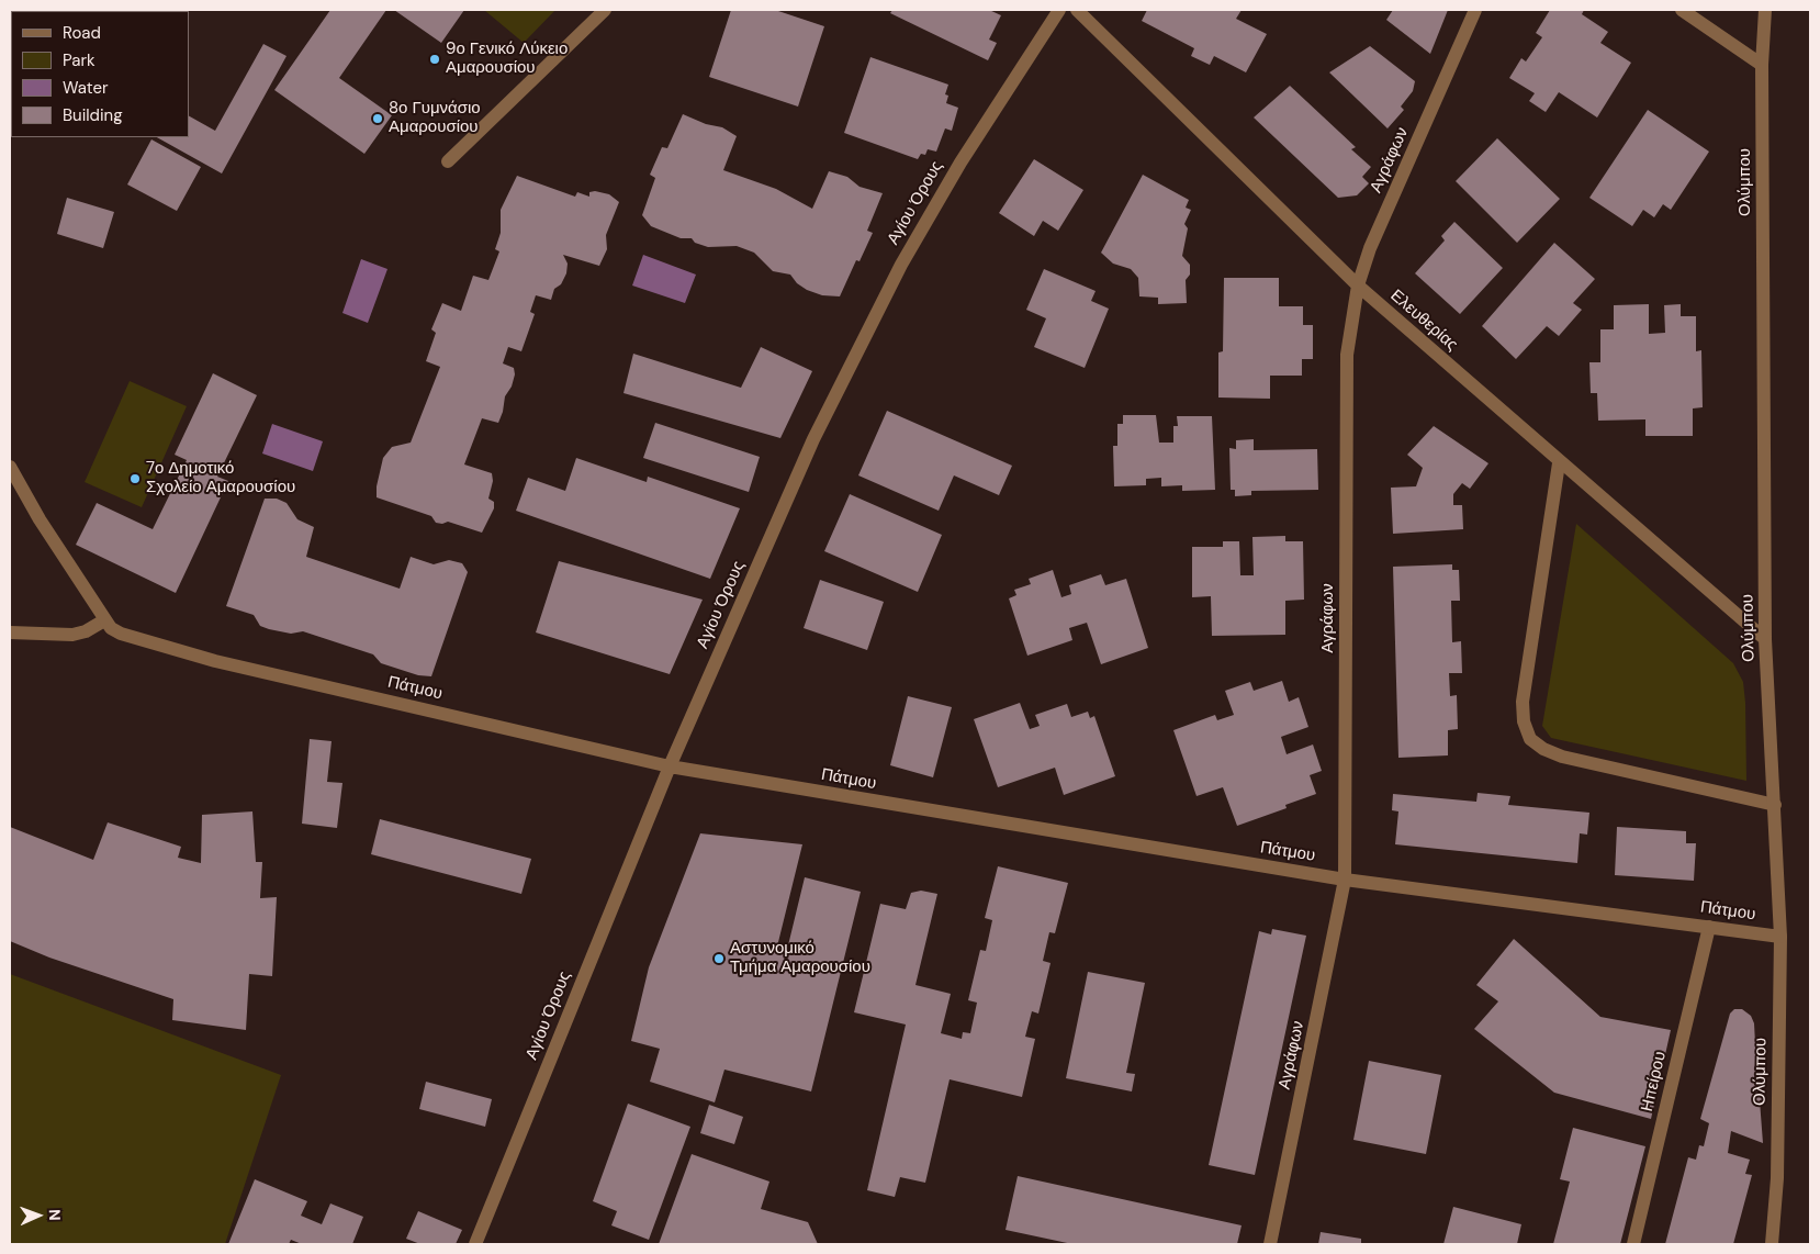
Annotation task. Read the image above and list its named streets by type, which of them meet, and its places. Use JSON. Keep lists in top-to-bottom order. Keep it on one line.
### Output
{"streets":{"street":["Αγράφων","Ολύμπου","Αγίου Όρους","Ελευθερίας","Πάτμου","Ηπείρου"]},"crossings":[["Αγράφων","Ελευθερίας"],["Αγράφων","Πάτμου"],["Ολύμπου","Ελευθερίας"],["Ολύμπου","Πάτμου"],["Αγίου Όρους","Πάτμου"],["Πάτμου","Ηπείρου"]],"places":["9ο Γενικό Λύκειο Αμαρουσίου","8ο Γυμνάσιο Αμαρουσίου","7ο Δημοτικό Σχολείο Αμαρουσίου","Αστυνομικό Τμήμα Αμαρουσίου"],"legend":["Road","Park","Water","Building"],"north":"right"}
